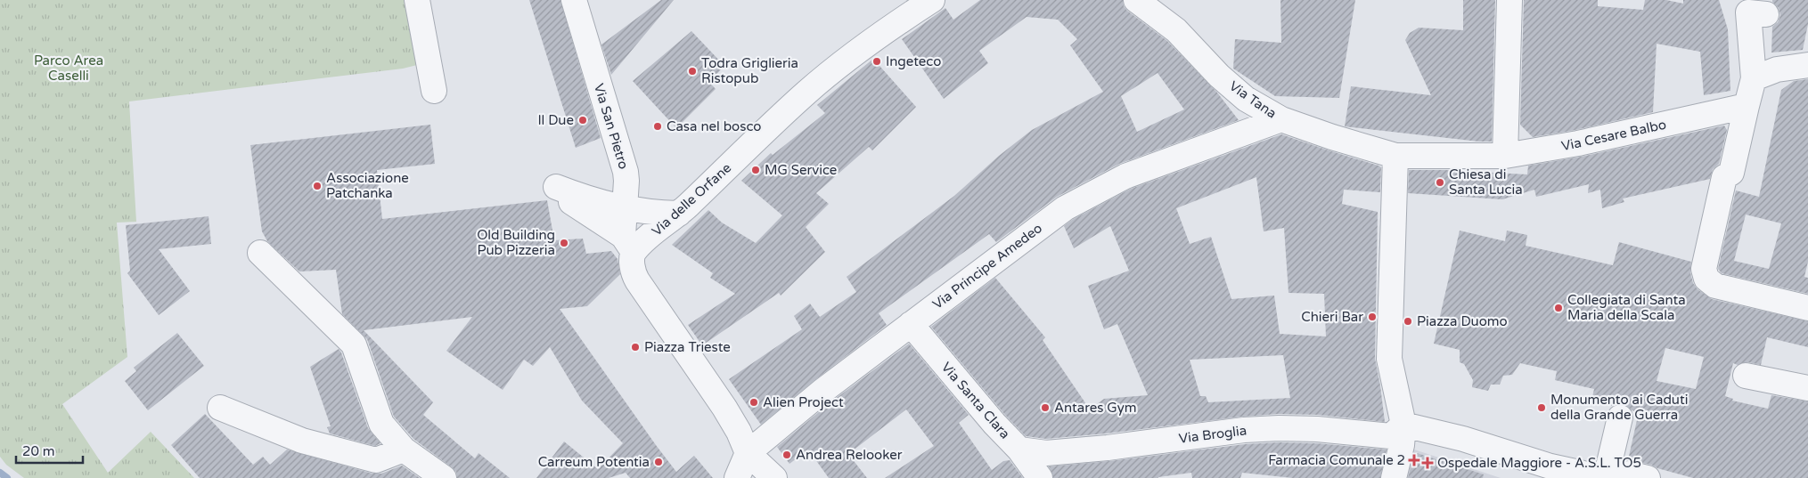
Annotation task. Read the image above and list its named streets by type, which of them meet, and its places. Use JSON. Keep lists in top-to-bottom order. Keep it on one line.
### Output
{"streets":{"street":["Via Tana","Via San Pietro","Via Cesare Balbo","Via delle Orfane","Via Principe Amedeo","Via Santa Clara","Via Broglia"]},"crossings":[["Via Tana","Via Cesare Balbo"],["Via Tana","Via Principe Amedeo"],["Via San Pietro","Via delle Orfane"],["Via Principe Amedeo","Via Santa Clara"],["Via Santa Clara","Via Broglia"]],"parks":["Parco Area Caselli"],"places":{"other":["Ingeteco","Todra Griglieria Ristopub","Il Due","Casa nel bosco","MG Service","Chiesa di Santa Lucia","Associazione Patchanka","Old Building Pub Pizzeria","Collegiata di Santa Maria della Scala","Chieri Bar","Piazza Duomo","Piazza Trieste","Alien Project","Antares Gym","Monumento ai Caduti della Grande Guerra","Andrea Relooker","Carreum Potentia"],"health":["Farmacia Comunale 2","Ospedale Maggiore - A.S.L. TO5"]},"scale_bar":"20 m"}
